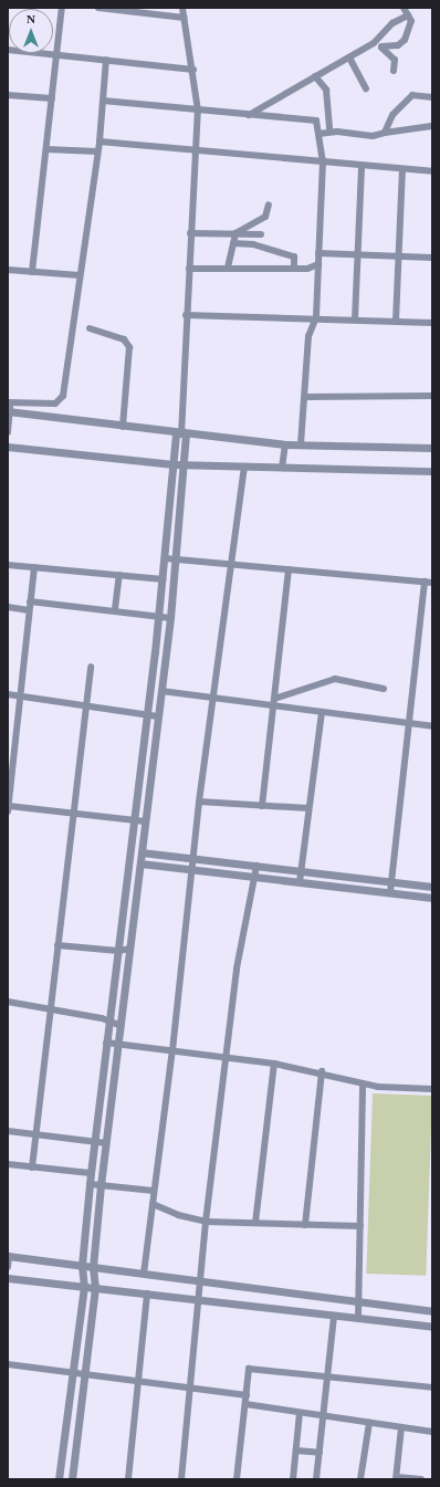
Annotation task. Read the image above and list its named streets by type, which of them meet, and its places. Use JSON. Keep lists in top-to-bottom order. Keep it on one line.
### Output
{"north":"top"}
